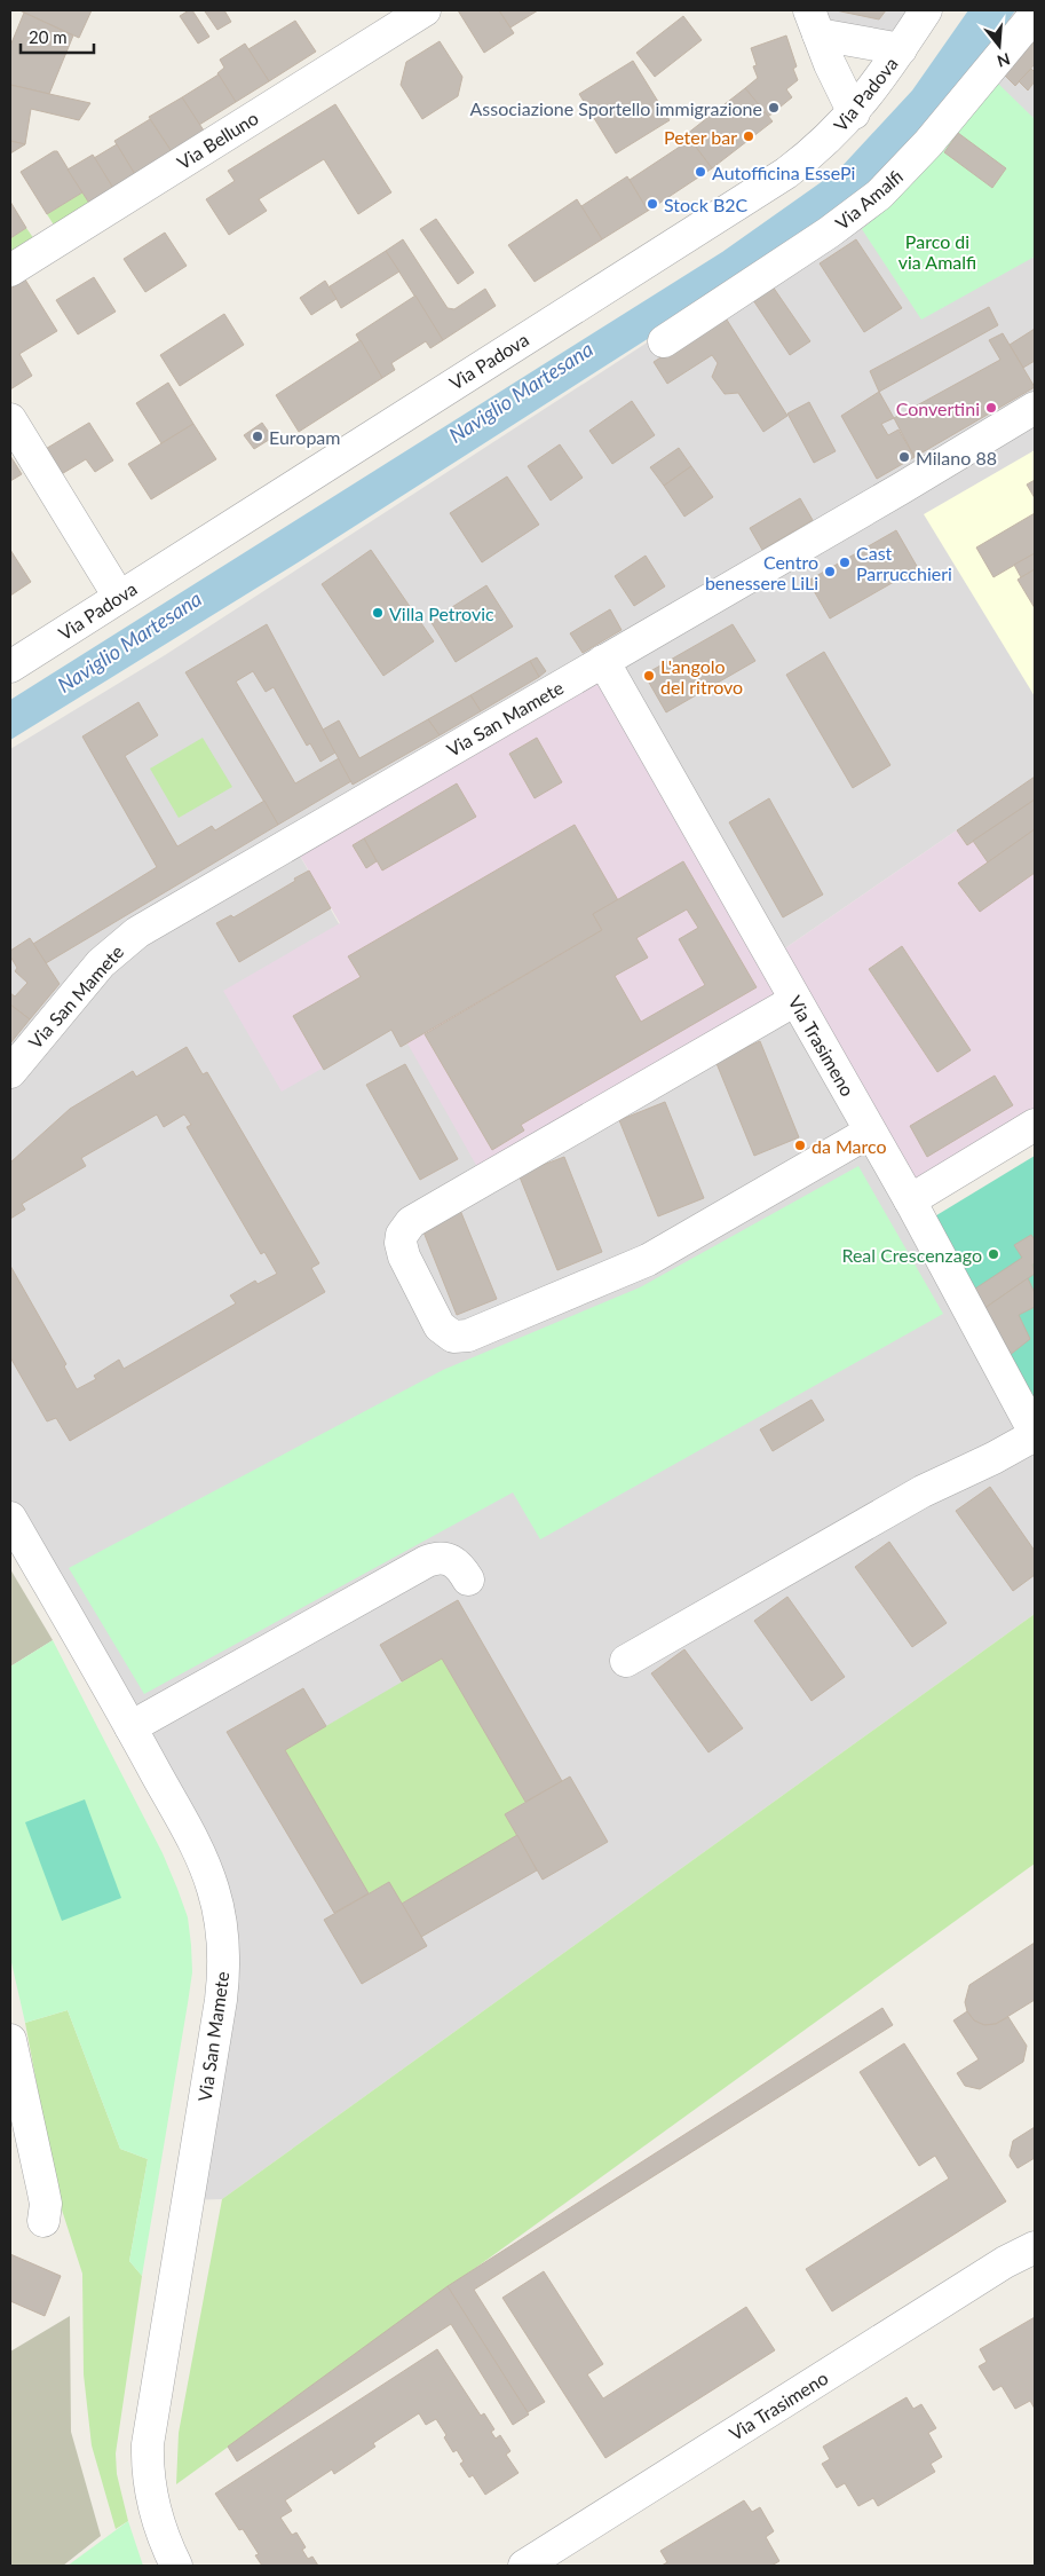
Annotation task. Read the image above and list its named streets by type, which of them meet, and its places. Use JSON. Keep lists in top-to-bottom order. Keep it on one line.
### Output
{"streets":{"street":["Via Padova","Via Belluno","Via Amalfi","Via San Mamete","Via Trasimeno"]},"crossings":[["Via San Mamete","Via Trasimeno"]],"water":["Naviglio Martesana"],"parks":["Parco di via Amalfi"],"places":["Associazione Sportello immigrazione","Peter bar","Autofficina EssePi","Stock B2C","Convertini","Europam","Milano 88","Cast Parrucchieri","Centro benessere LiLi","Villa Petrovic","L'angolo del ritrovo","da Marco","Real Crescenzago"],"scale_bar":"20 m","north":"bottom"}
